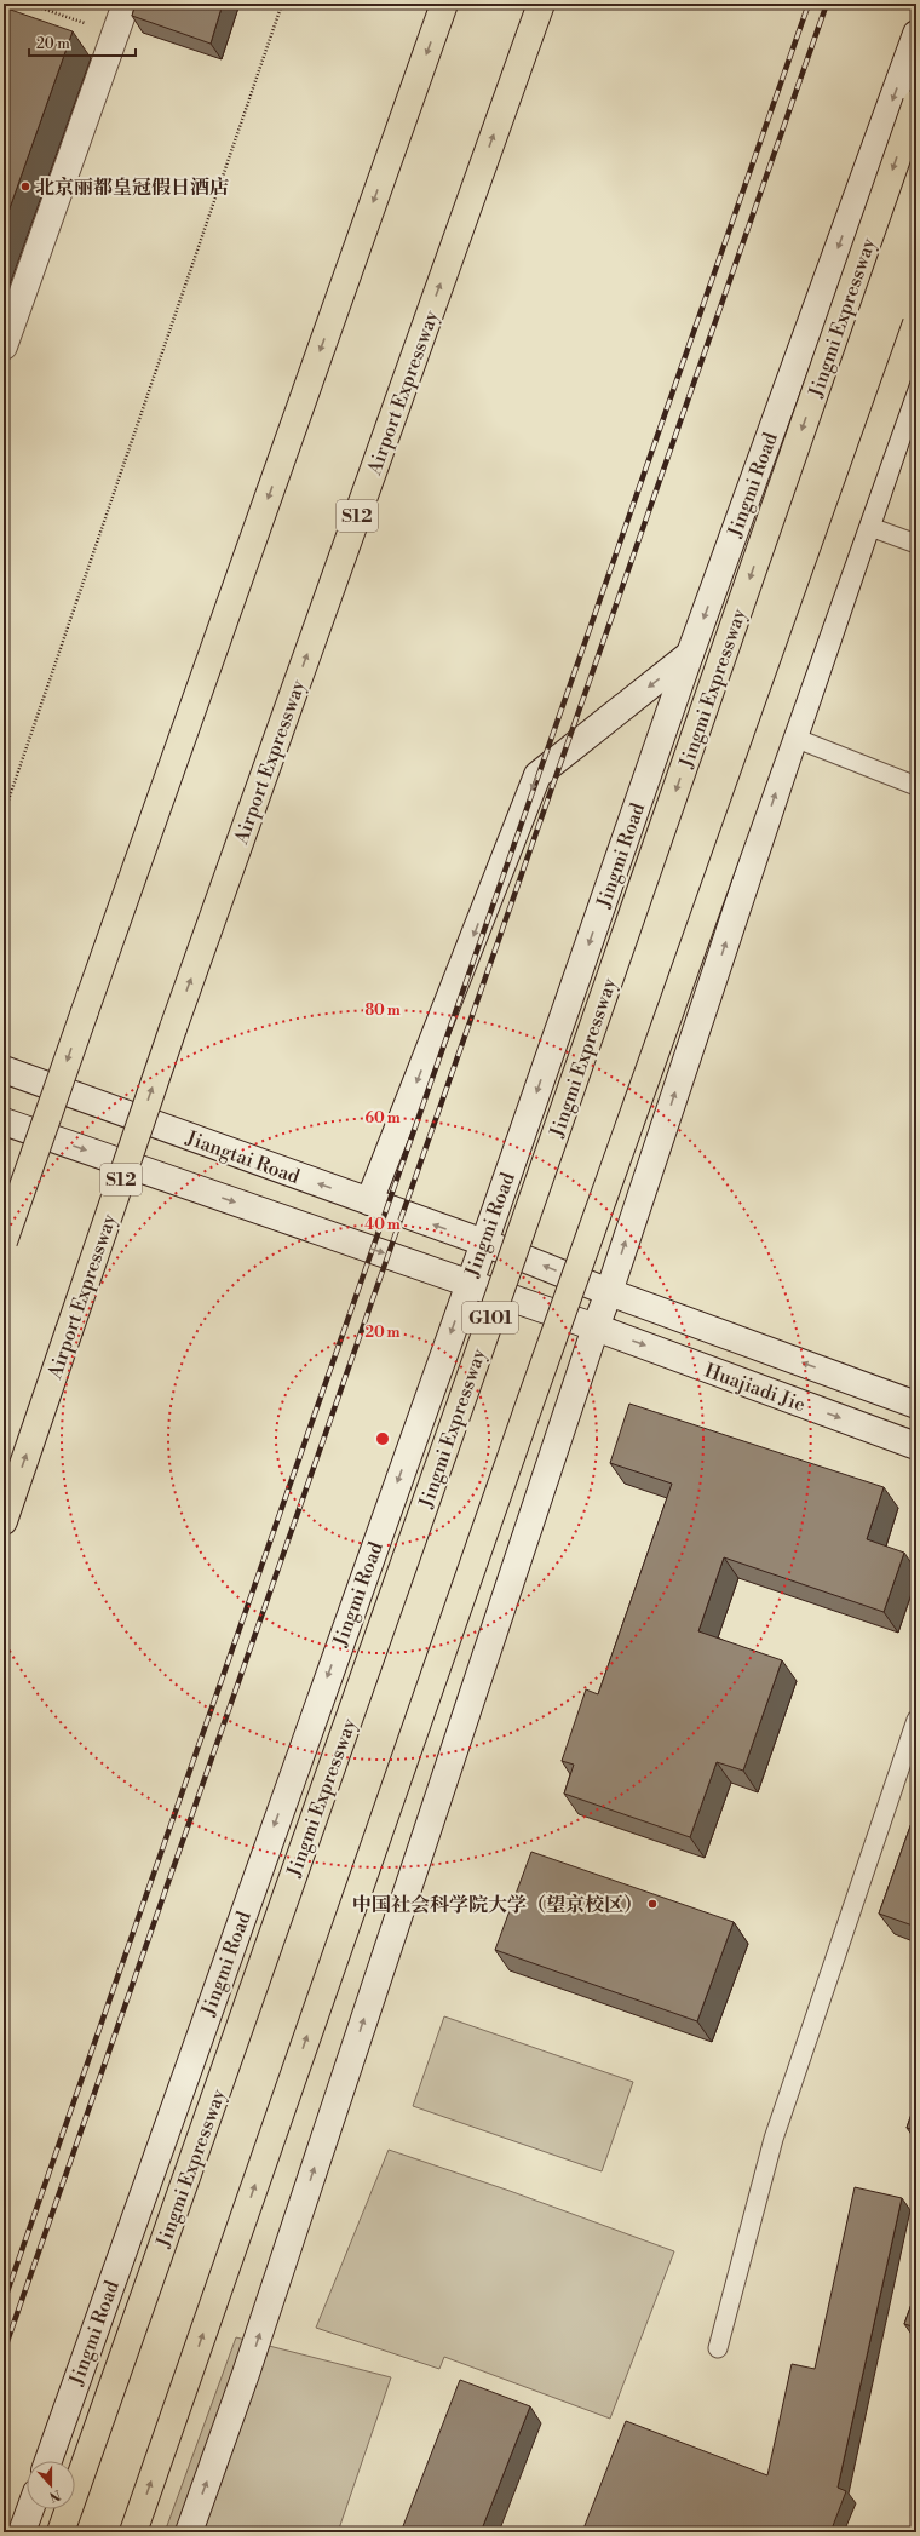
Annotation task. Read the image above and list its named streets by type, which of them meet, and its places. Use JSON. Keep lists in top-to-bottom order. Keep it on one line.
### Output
{"streets":{"highway":["Jingmi Expressway","Airport Expressway","S12","G101"],"main road":["Jingmi Road","Jiangtai Road","Huajiadi Jie"]},"crossings":[["Jingmi Road","Jiangtai Road"],["Jingmi Road","Huajiadi Jie"],["Jiangtai Road","Huajiadi Jie"]],"places":["北京丽都皇冠假日酒店","中国社会科学院大学（望京校区）"],"scale_bar":"20 m","north":"bottom","rings":["80 m","60 m","40 m","20 m"]}
